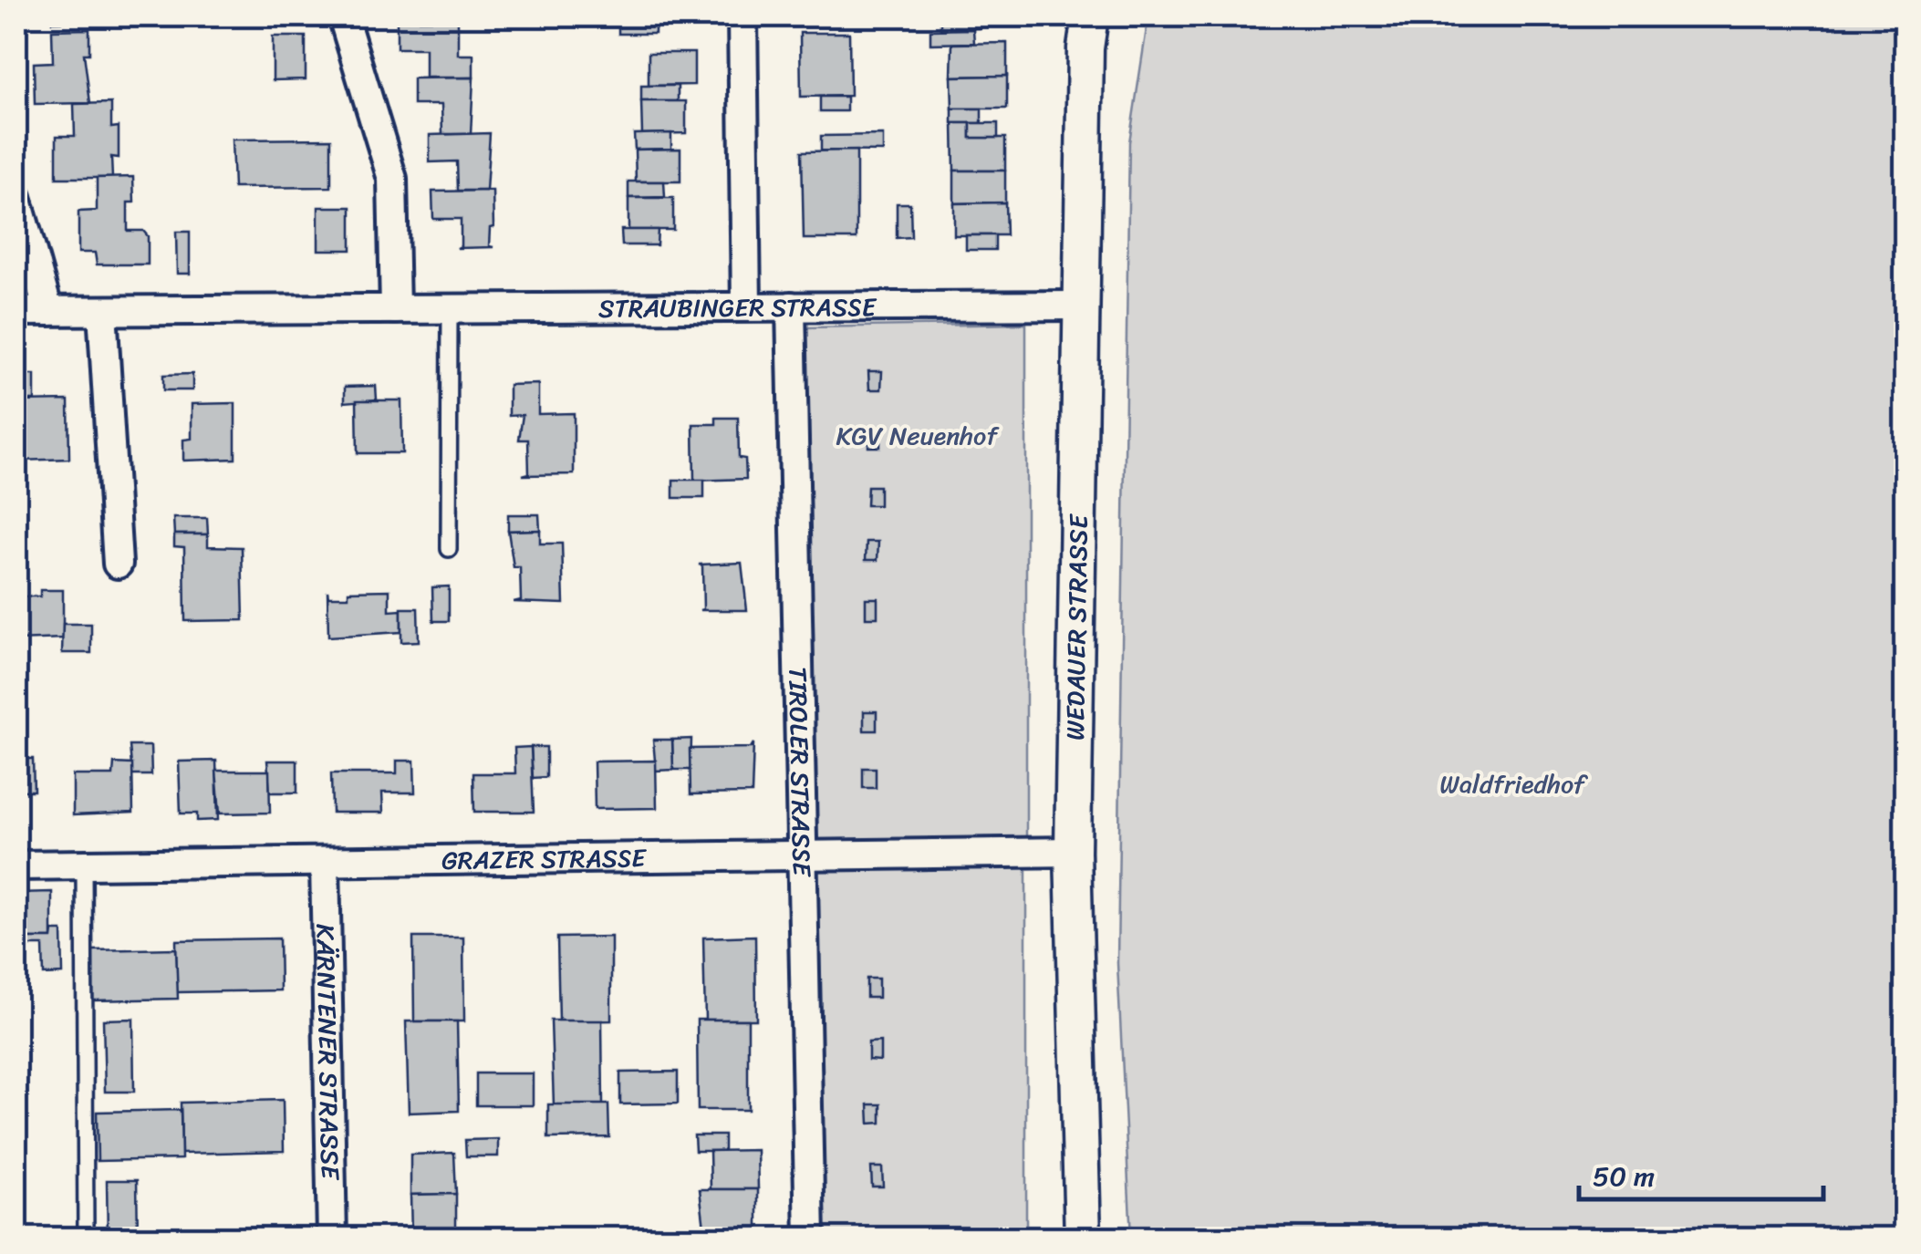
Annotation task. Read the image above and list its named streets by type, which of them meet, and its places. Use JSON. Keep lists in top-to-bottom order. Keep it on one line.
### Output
{"streets":{"street":["STRAUBINGER STRASSE","WEDAUER STRASSE","TIROLER STRASSE","GRAZER STRASSE","KÄRNTENER STRASSE"]},"crossings":[["STRAUBINGER STRASSE","WEDAUER STRASSE"],["STRAUBINGER STRASSE","TIROLER STRASSE"],["WEDAUER STRASSE","GRAZER STRASSE"],["TIROLER STRASSE","GRAZER STRASSE"],["GRAZER STRASSE","KÄRNTENER STRASSE"]],"parks":["KGV Neuenhof","Waldfriedhof"],"scale_bar":"50 m"}
